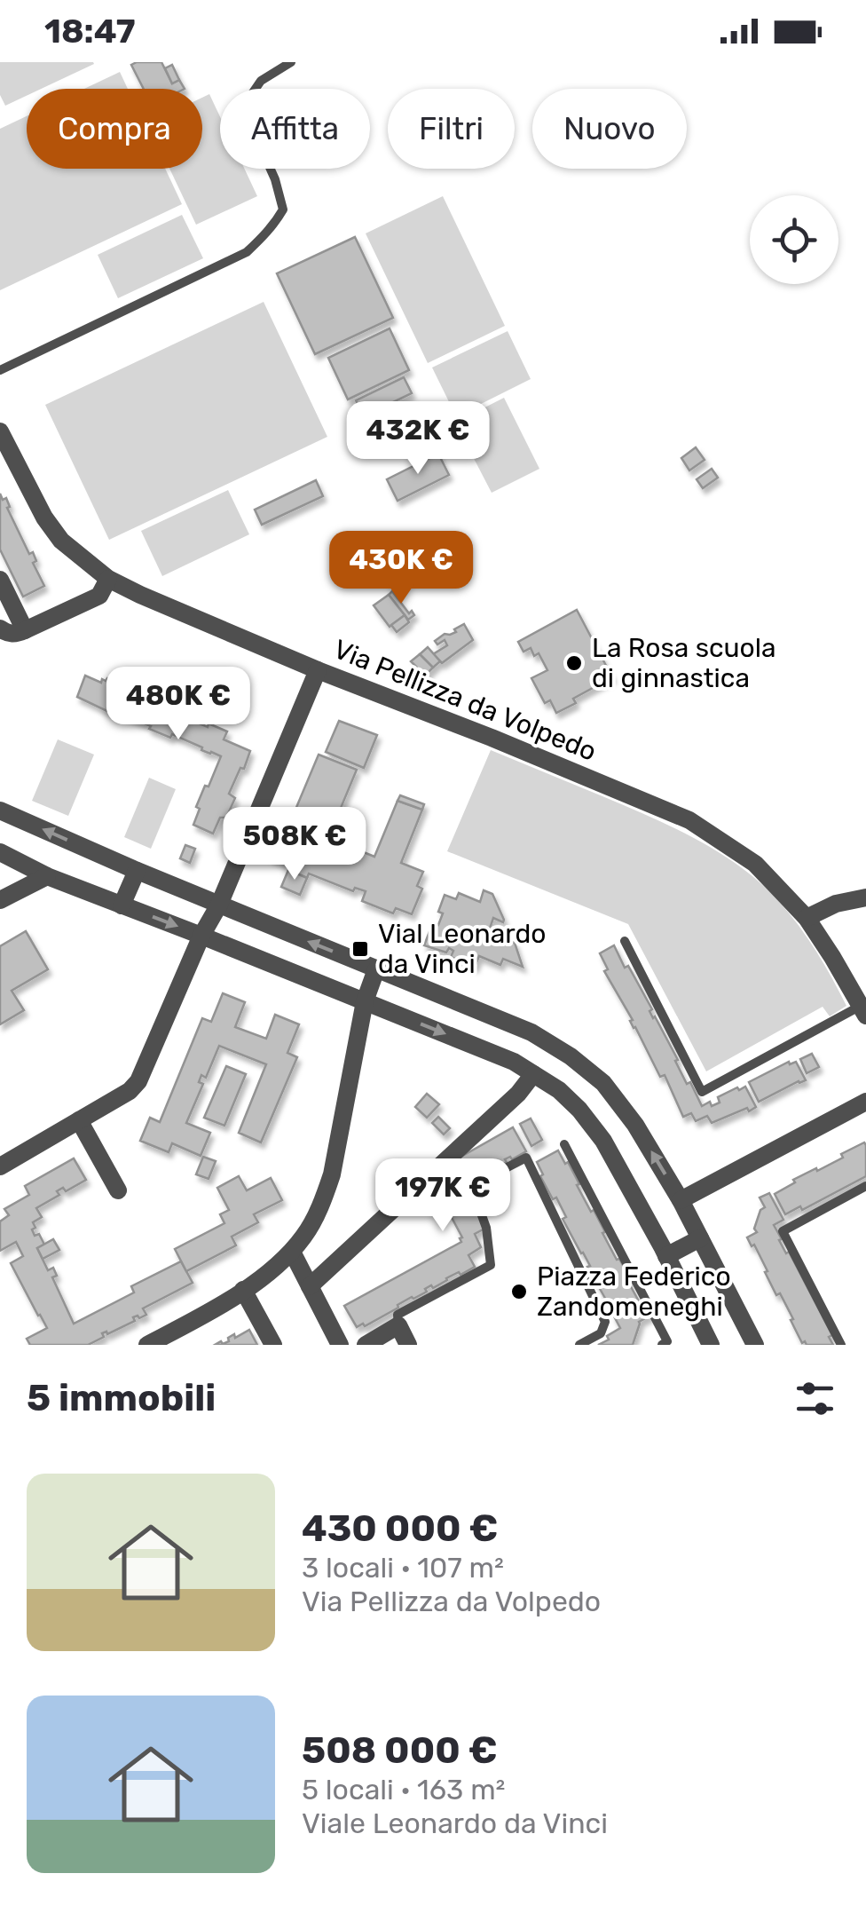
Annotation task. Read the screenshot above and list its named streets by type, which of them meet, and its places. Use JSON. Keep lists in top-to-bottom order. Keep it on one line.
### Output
{"streets":{"street":["Via Pellizza da Volpedo"]},"places":{"other":["La Rosa scuola di ginnastica","Piazza Federico Zandomeneghi"],"transit":["Vial Leonardo da Vinci"]},"page":{"status":"18:47","chip":["Compra","Affitta","Filtri","Nuovo"],"price":["432K €","430K €","480K €","508K €","197K €"],"heading":"5 immobili","list":[{"name":"430 000 €","note":"3 locali · 107 m² · Via Pellizza da Volpedo"},{"name":"508 000 €","note":"5 locali · 163 m² · Viale Leonardo da Vinci"}]}}
